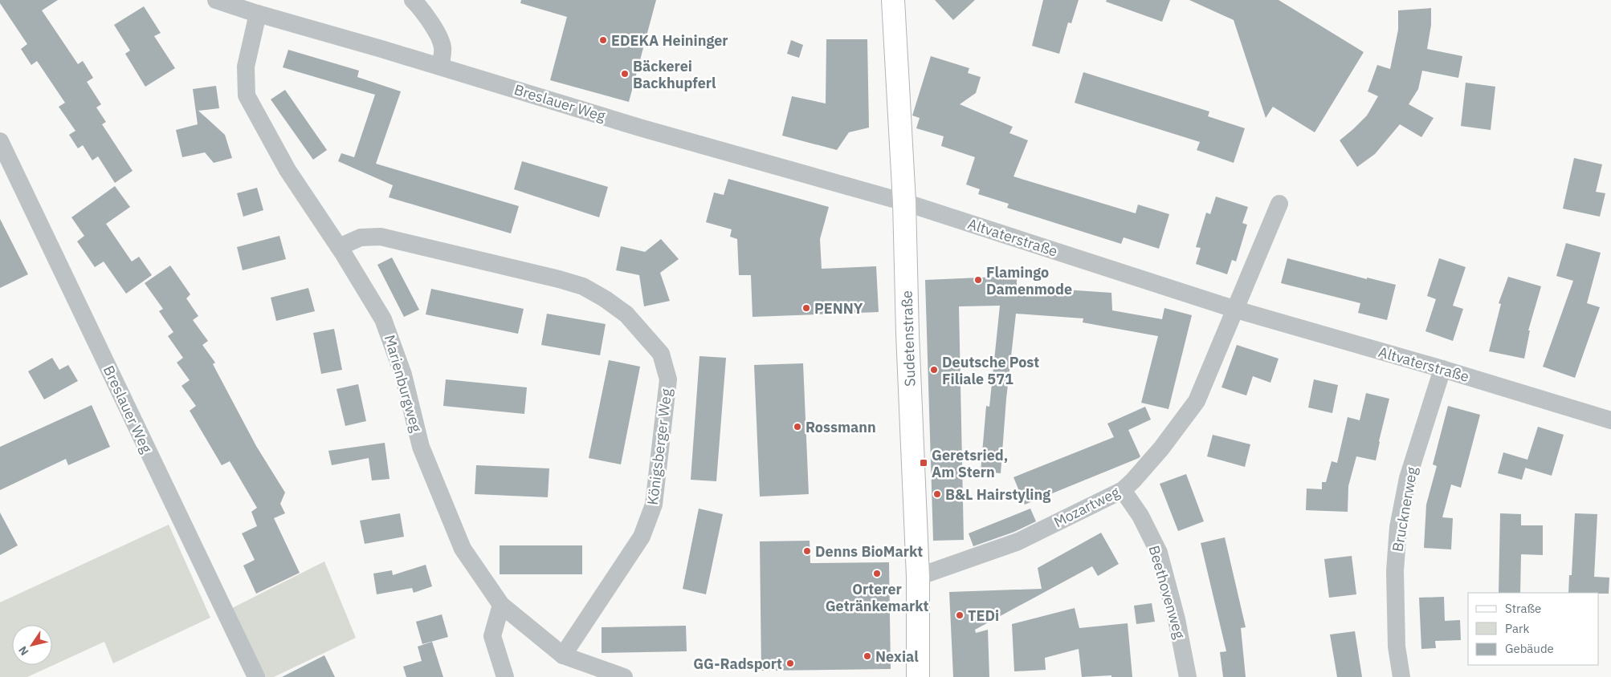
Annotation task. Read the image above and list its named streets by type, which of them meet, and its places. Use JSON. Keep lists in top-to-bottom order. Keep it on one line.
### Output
{"streets":{"street":["Breslauer Weg","Altvaterstraße","Sudetenstraße","Marienburgweg","Königsberger Weg","Mozartweg","Brucknerweg","Beethovenweg"]},"crossings":[["Breslauer Weg","Altvaterstraße"],["Breslauer Weg","Sudetenstraße"],["Breslauer Weg","Marienburgweg"],["Altvaterstraße","Sudetenstraße"],["Altvaterstraße","Mozartweg"],["Altvaterstraße","Brucknerweg"],["Sudetenstraße","Mozartweg"],["Marienburgweg","Königsberger Weg"],["Mozartweg","Beethovenweg"]],"places":{"other":["EDEKA Heininger","Bäckerei Backhupferl","Flamingo Damenmode","PENNY","Deutsche Post Filiale 571","Rossmann","B&L Hairstyling","Denns BioMarkt","Orterer Getränkemarkt","TEDi","Nexial","GG-Radsport"],"transit":["Geretsried, Am Stern"]},"legend":["Straße","Park","Gebäude"],"north":"bottom left"}
